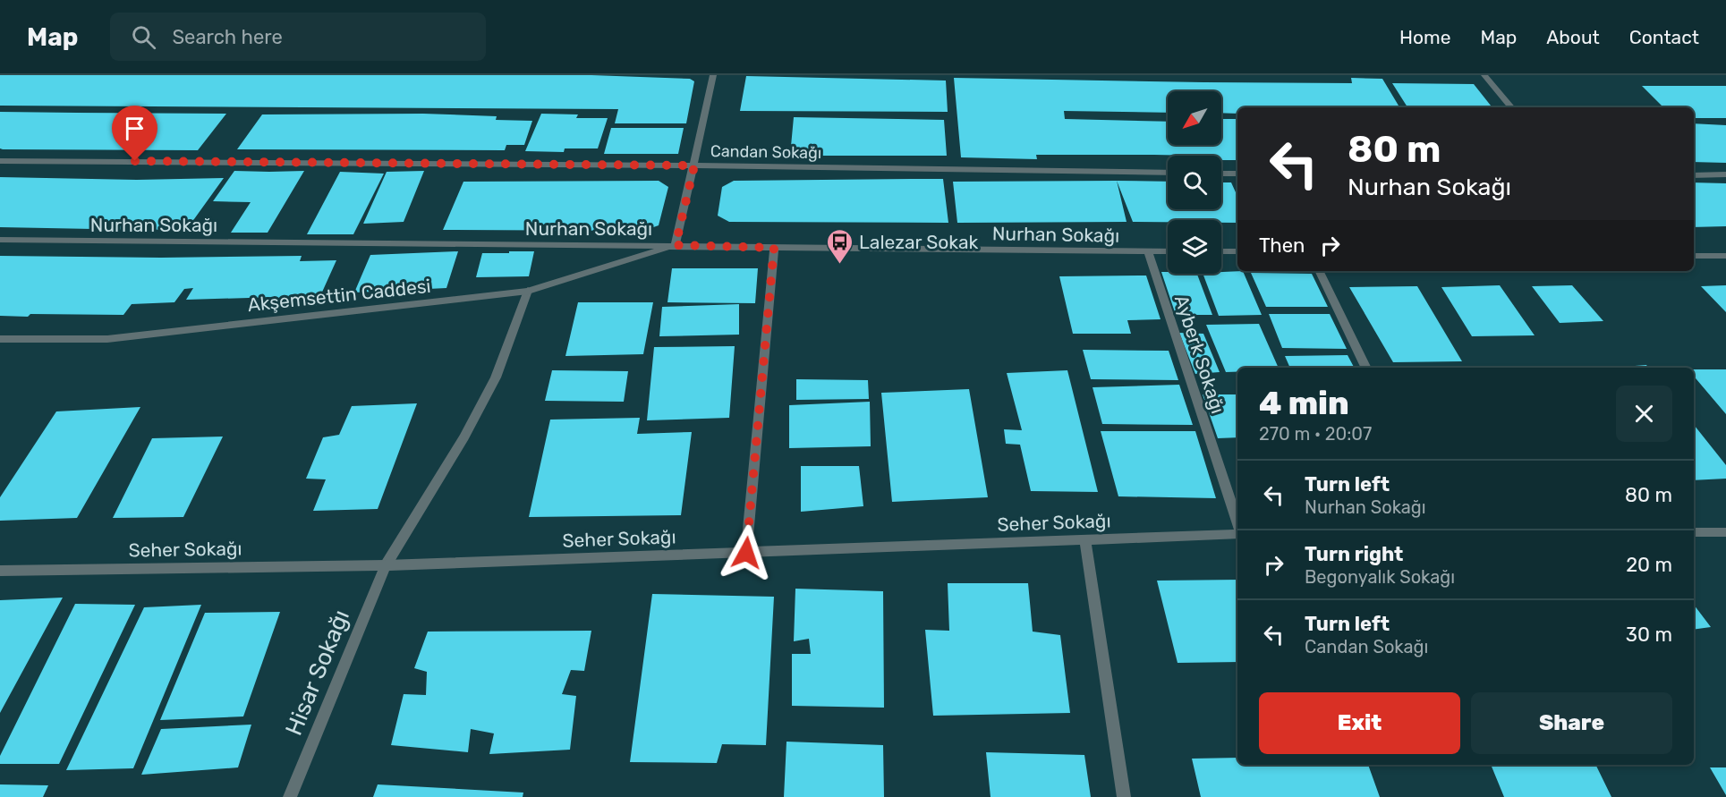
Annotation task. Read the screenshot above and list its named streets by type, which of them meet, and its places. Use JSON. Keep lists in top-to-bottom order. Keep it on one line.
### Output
{"streets":{"street":["Candan Sokağı","Nurhan Sokağı","Akşemsettin Caddesi","Ayberk Sokağı","Seher Sokağı","Hisar Sokağı"]},"crossings":[["Nurhan Sokağı","Akşemsettin Caddesi"],["Nurhan Sokağı","Ayberk Sokağı"],["Akşemsettin Caddesi","Hisar Sokağı"],["Seher Sokağı","Hisar Sokağı"]],"places":{"bus stop":["Lalezar Sokak"]},"north":"bottom left","page":{"header":"Map","search":"Search here","nav":["Home","Map","About","Contact"],"turn":["80 m","Nurhan Sokağı"],"then":"Then","heading":["4 min","270 m · 20:07"],"list":[{"name":"Turn left","note":"Nurhan Sokağı","value":"80 m"},{"name":"Turn right","note":"Begonyalık Sokağı","value":"20 m"},{"name":"Turn left","note":"Candan Sokağı","value":"30 m"}],"buttons":["Exit","Share"]}}
